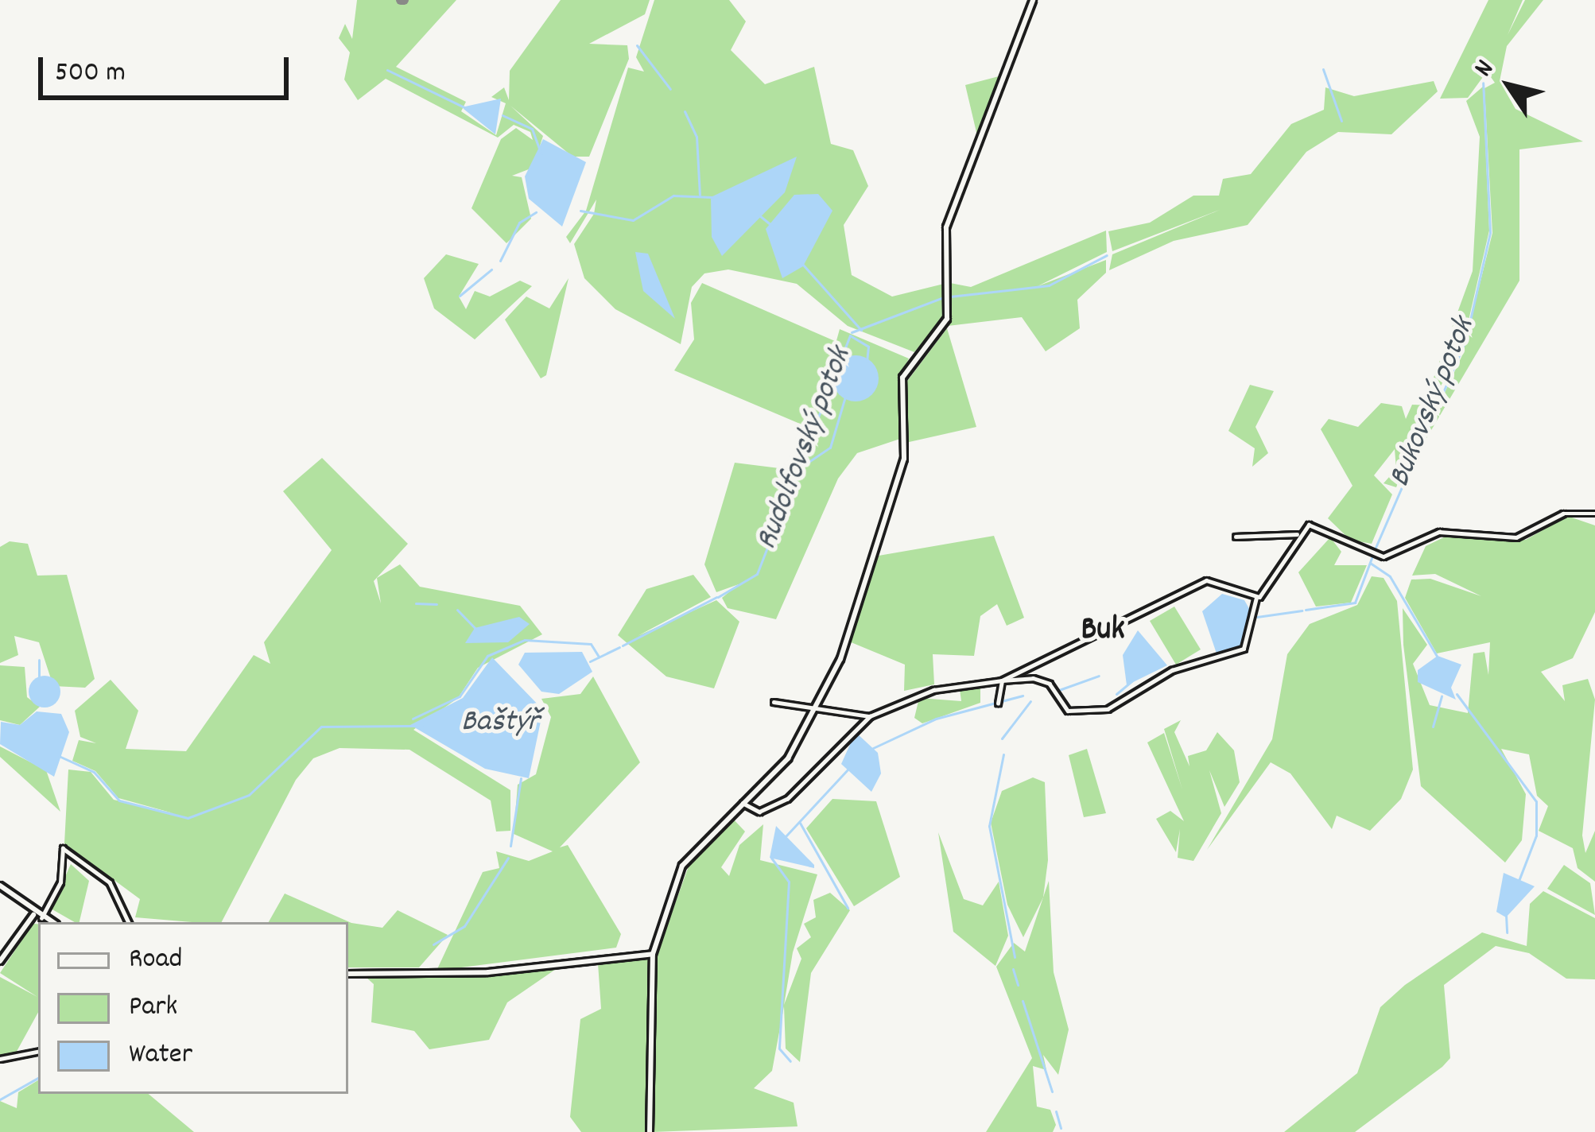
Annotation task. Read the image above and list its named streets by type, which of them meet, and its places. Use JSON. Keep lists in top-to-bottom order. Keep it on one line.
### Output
{"districts":["Buk"],"water":["Bukovský potok","Rudolfovský potok","Baštýř"],"legend":["Road","Park","Water"],"scale_bar":"500 m","north":"top left"}
